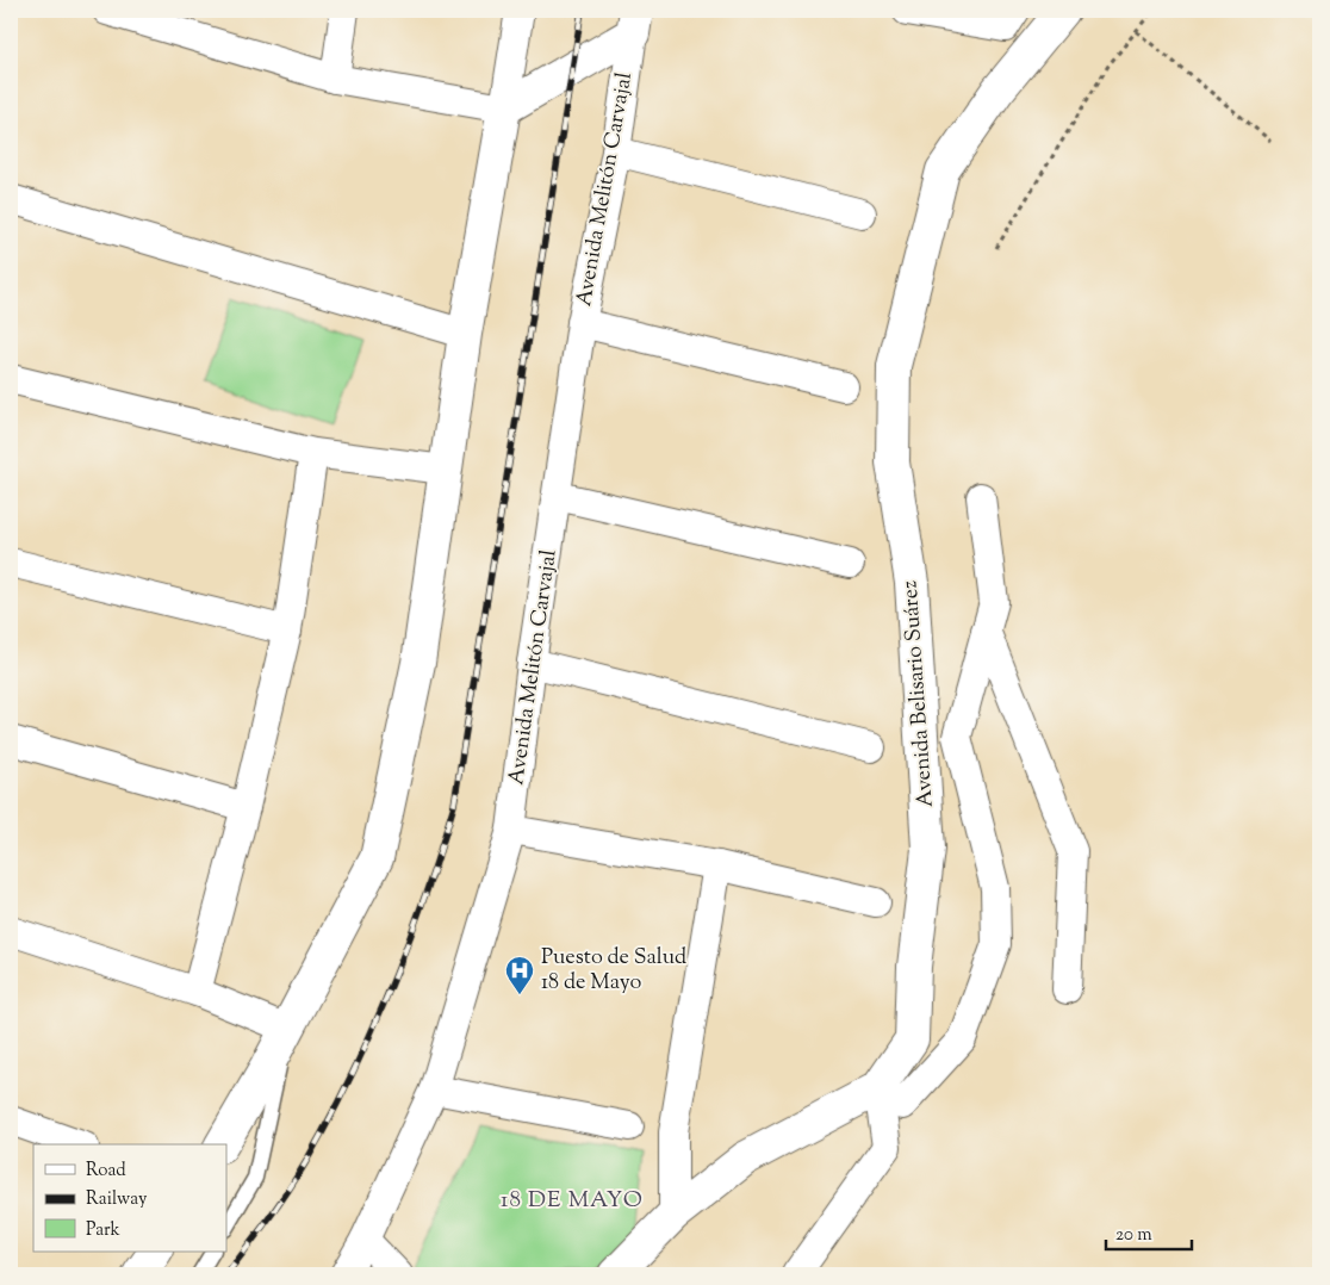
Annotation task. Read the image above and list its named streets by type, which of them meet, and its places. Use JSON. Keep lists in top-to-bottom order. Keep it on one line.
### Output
{"streets":{"street":["Avenida Melitón Carvajal","Avenida Belisario Suárez"]},"districts":["18 DE MAYO"],"places":{"hospital":["Puesto de Salud 18 de Mayo"]},"legend":["Road","Railway","Park"],"scale_bar":"20 m"}
